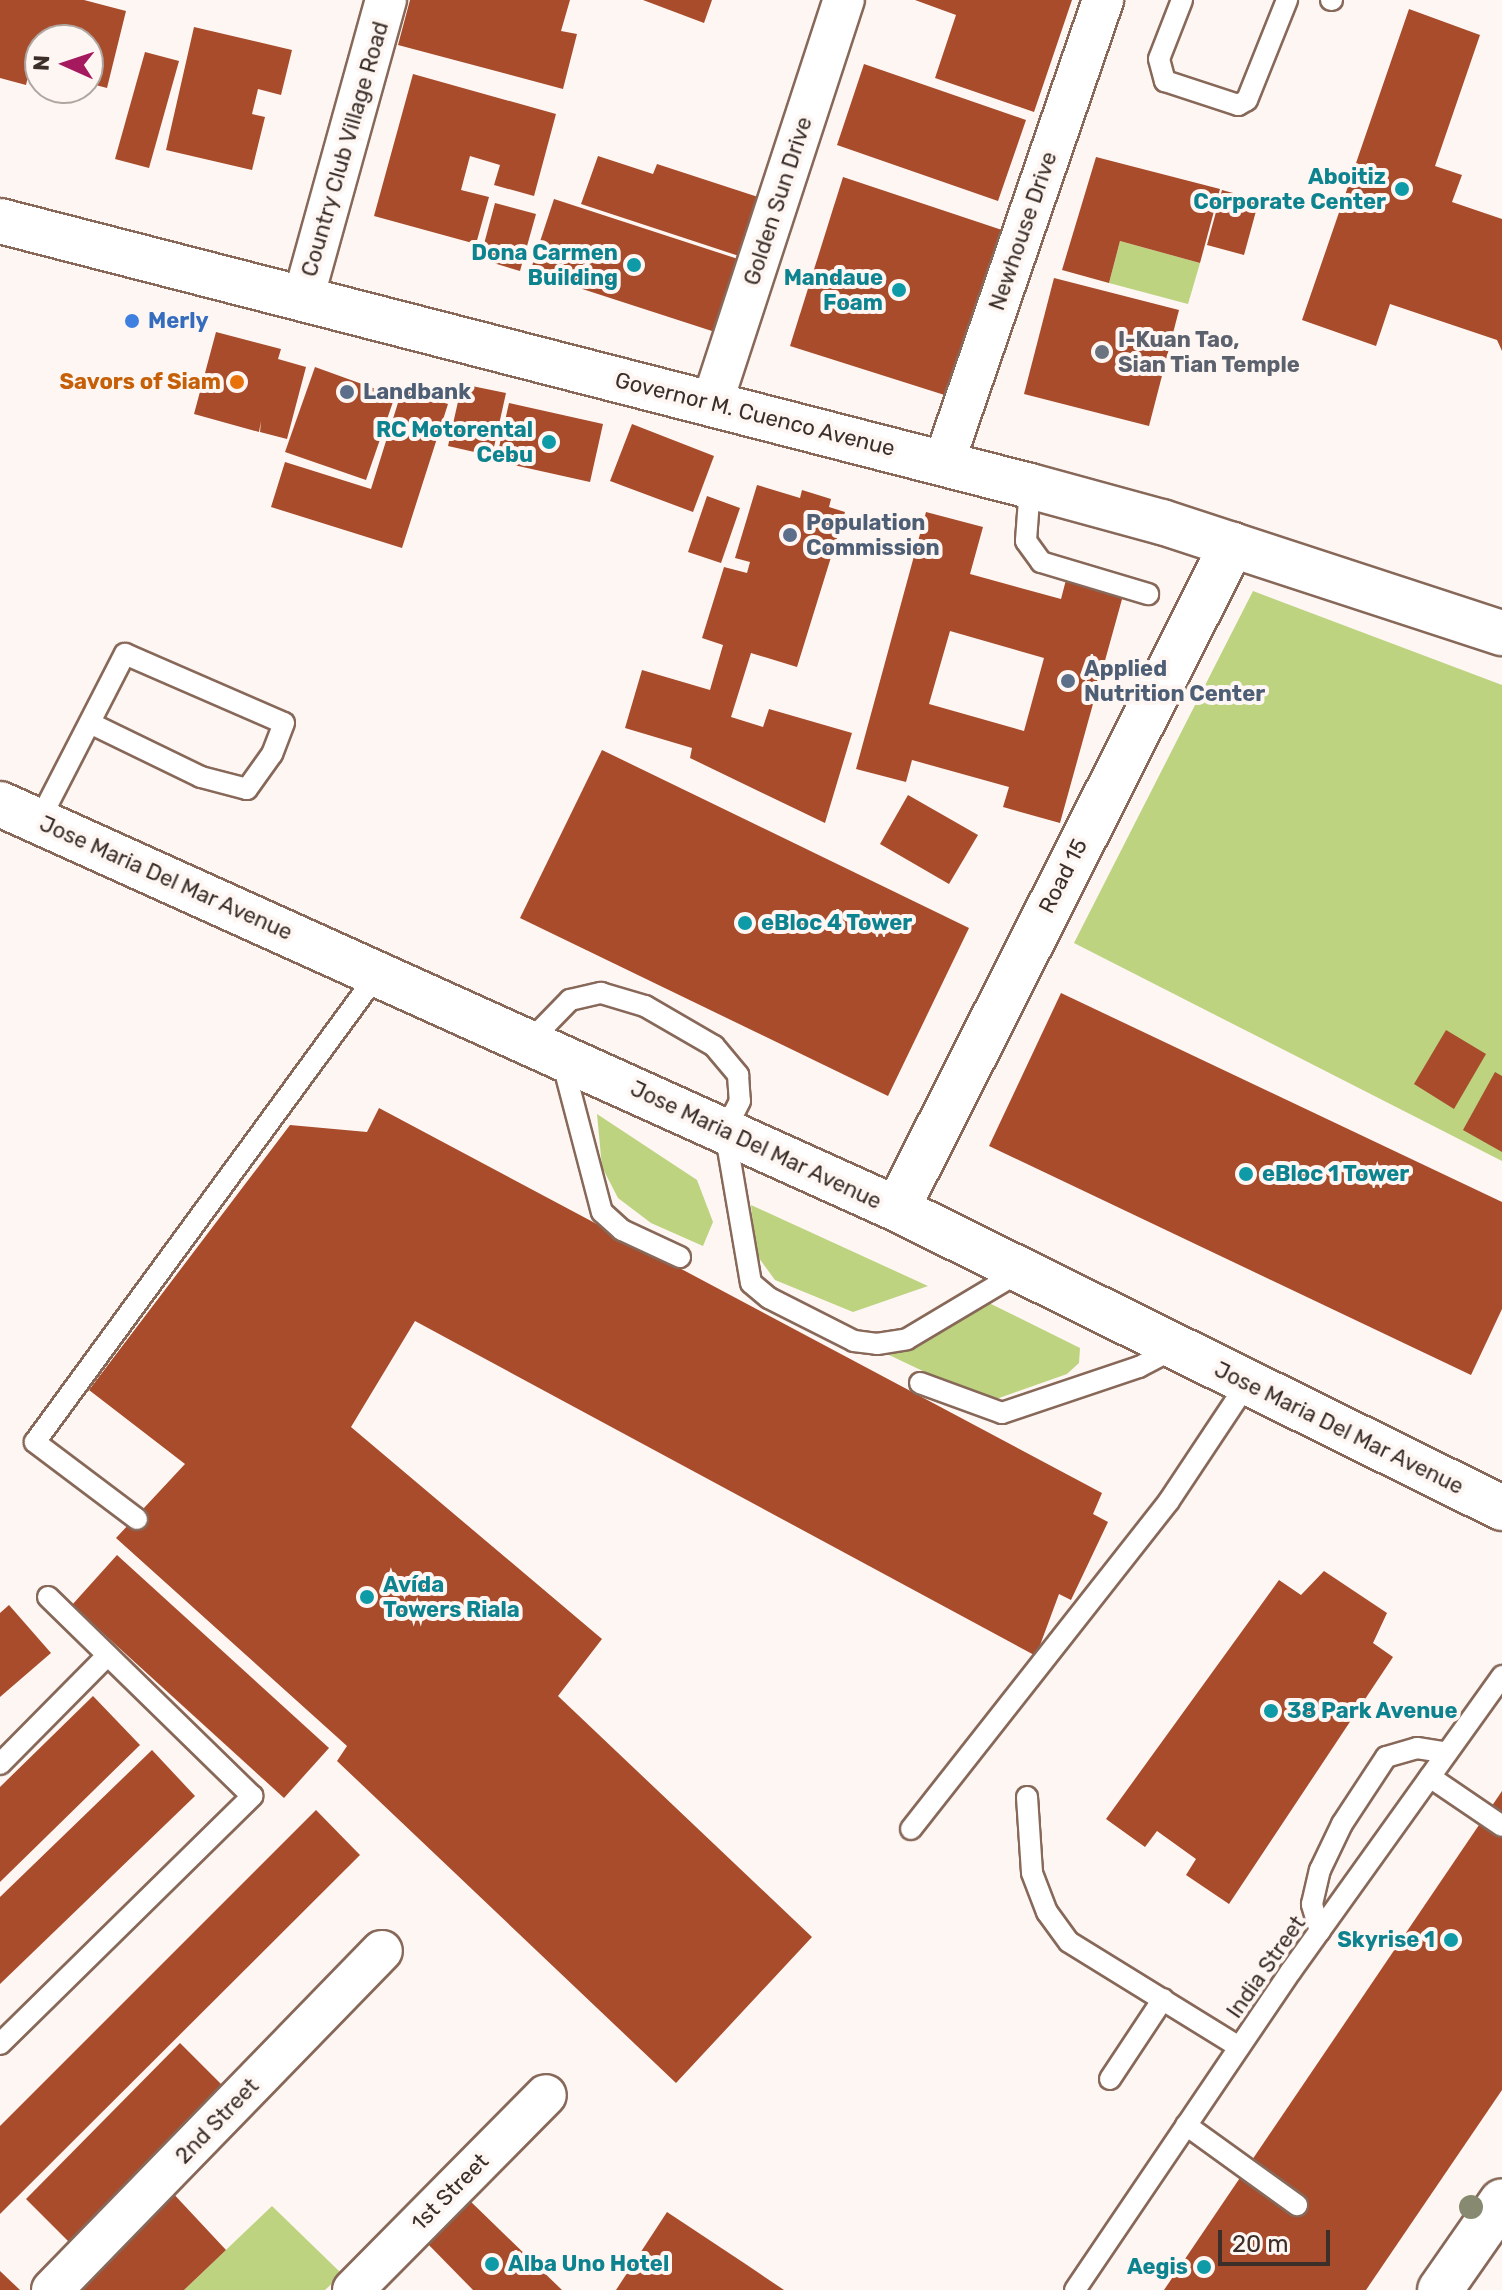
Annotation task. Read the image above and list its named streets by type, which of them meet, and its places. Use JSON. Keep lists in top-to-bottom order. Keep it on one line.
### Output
{"streets":{"street":["Country Club Village Road","Golden Sun Drive","Newhouse Drive","Governor M. Cuenco Avenue","Road 15","Jose Maria Del Mar Avenue","2nd Street","1st Street"],"lane":["India Street"]},"crossings":[["Country Club Village Road","Governor M. Cuenco Avenue"],["Golden Sun Drive","Governor M. Cuenco Avenue"],["Newhouse Drive","Governor M. Cuenco Avenue"],["Governor M. Cuenco Avenue","Road 15"],["Road 15","Jose Maria Del Mar Avenue"]],"places":["Aboitiz Corporate Center","Dona Carmen Building","Mandaue Foam","Merly","I-Kuan Tao, Sian Tian Temple","Savors of Siam","Landbank","RC Motorental Cebu","Population Commission","Applied Nutrition Center","eBloc 4 Tower","eBloc 1 Tower","Avída Towers Riala","38 Park Avenue","Skyrise 1","Alba Uno Hotel","Aegis"],"scale_bar":"20 m","north":"left"}
